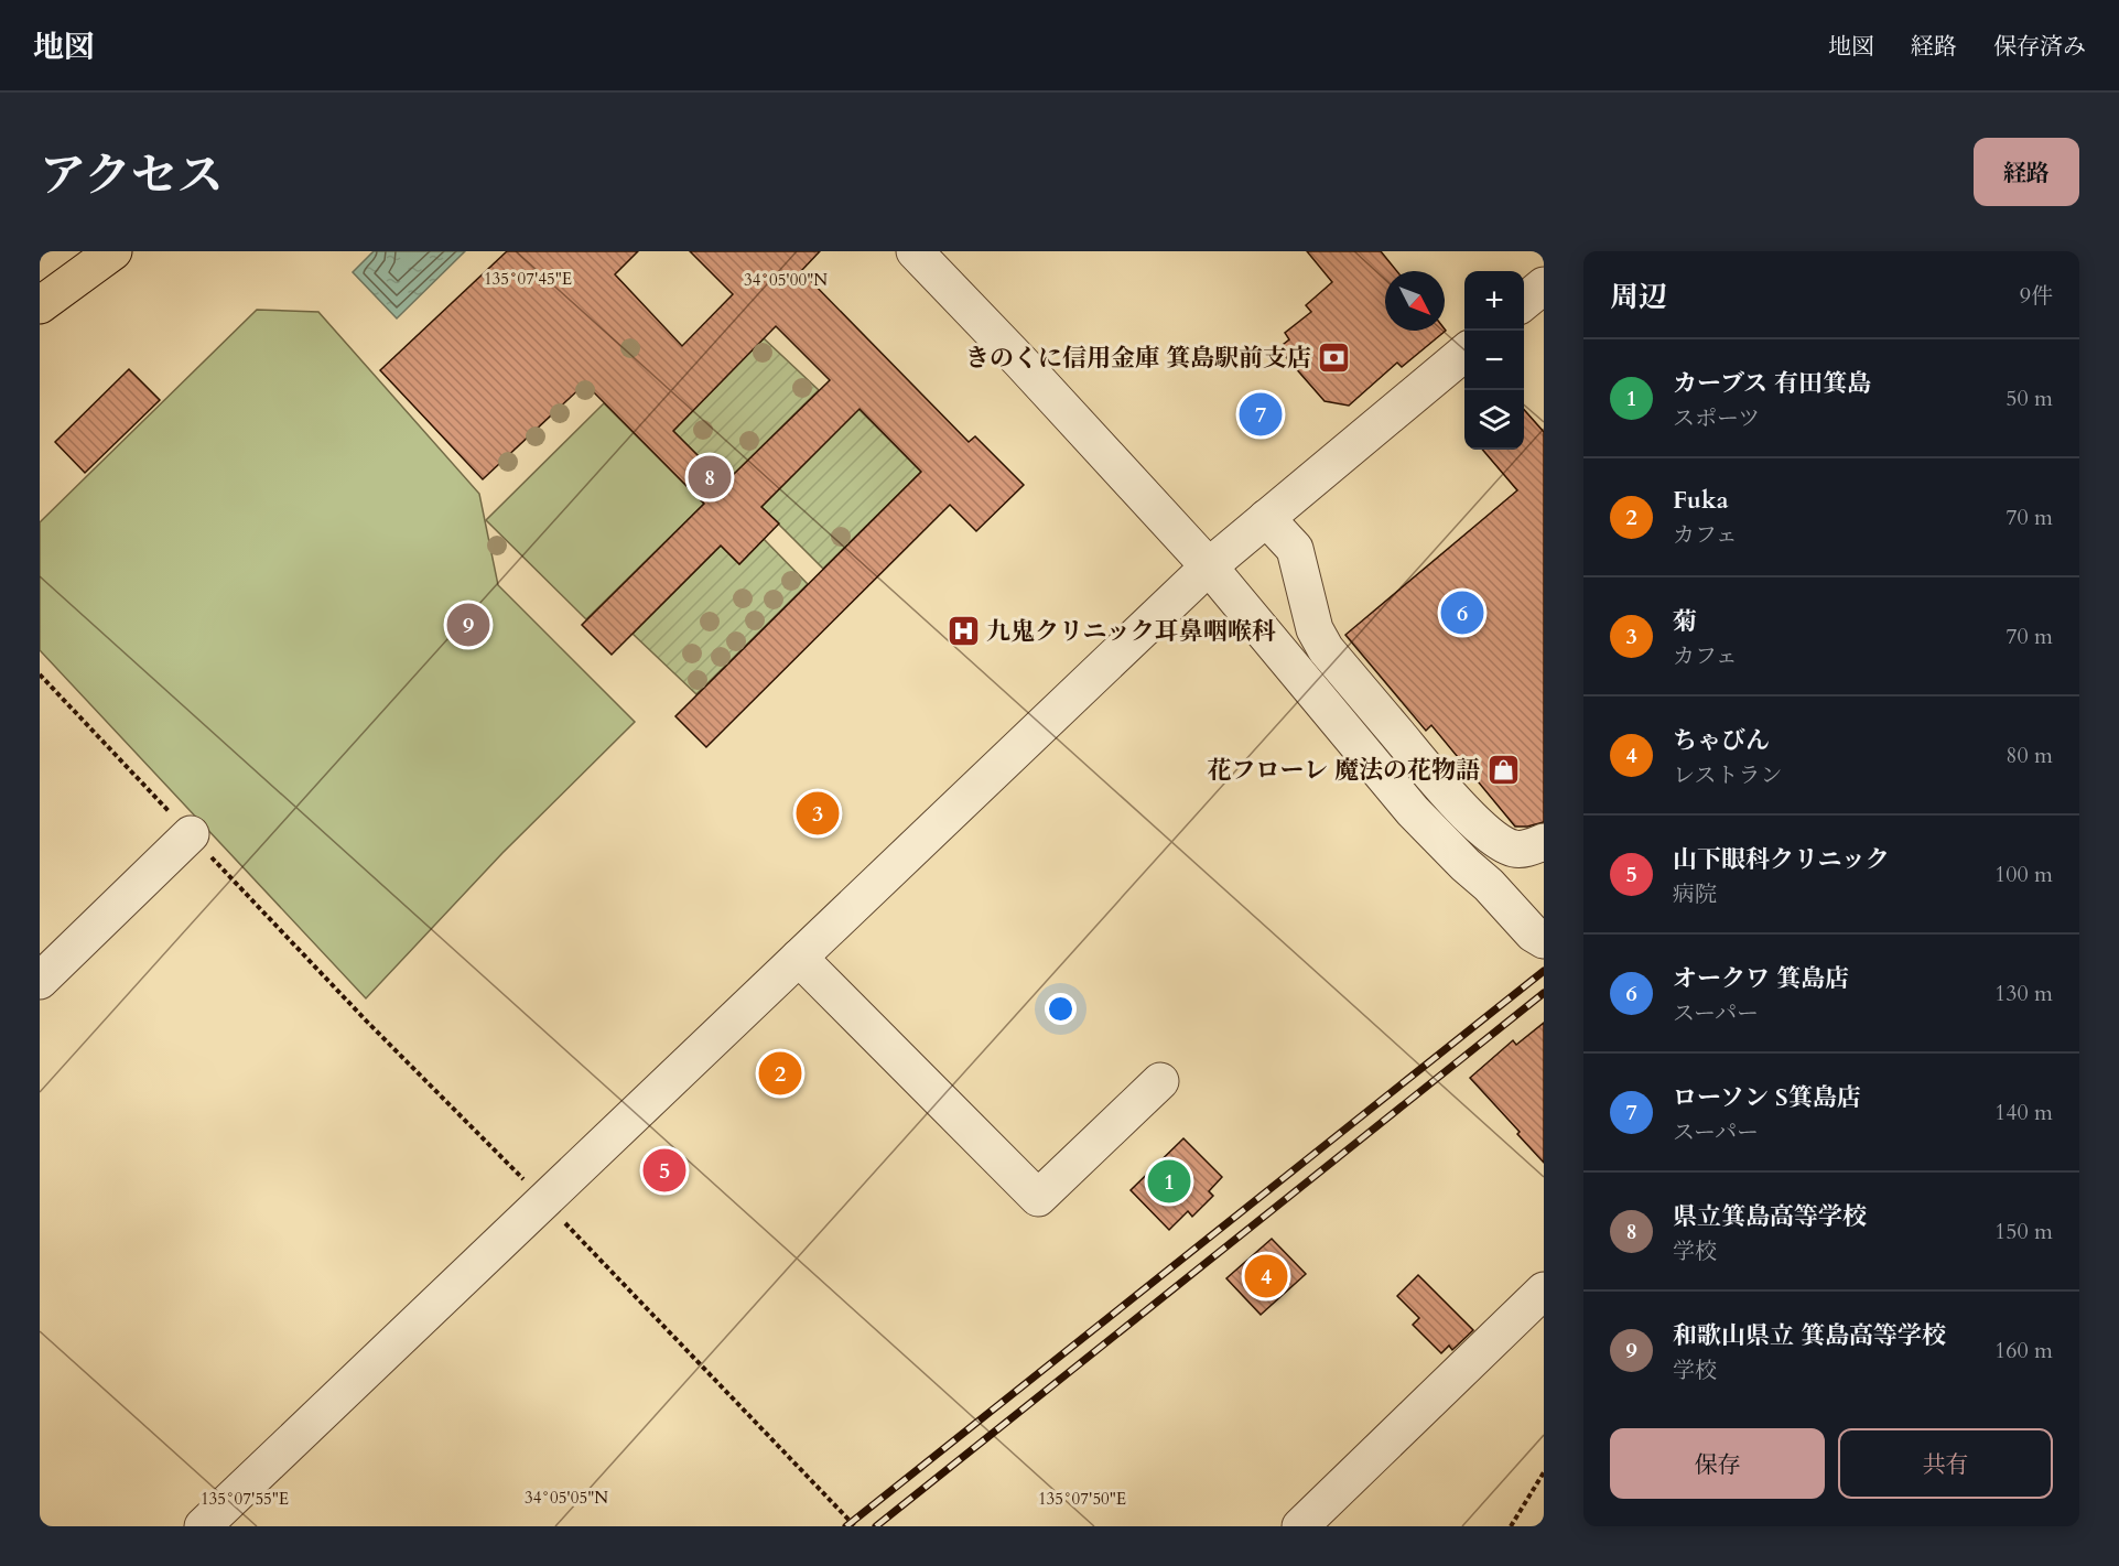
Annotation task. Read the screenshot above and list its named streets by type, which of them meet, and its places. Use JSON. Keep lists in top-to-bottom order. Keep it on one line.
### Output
{"places":{"bank":["きのくに信用金庫 箕島駅前支店"],"hospital":["九鬼クリニック耳鼻咽喉科"],"shop":["花フローレ 魔法の花物語"]},"north":"bottom right","page":{"header":"地図","nav":["地図","経路","保存済み"],"title":"アクセス","buttons":["経路",["保存","共有"]],"heading":["周辺","9件"],"map_buttons":["+","−"],"list":[{"mark":"1","name":"カーブス 有田箕島","note":"スポーツ","value":"50 m"},{"mark":"2","name":"Fuka","note":"カフェ","value":"70 m"},{"mark":"3","name":"菊","note":"カフェ","value":"70 m"},{"mark":"4","name":"ちゃびん","note":"レストラン","value":"80 m"},{"mark":"5","name":"山下眼科クリニック","note":"病院","value":"100 m"},{"mark":"6","name":"オークワ 箕島店","note":"スーパー","value":"130 m"},{"mark":"7","name":"ローソン S箕島店","note":"スーパー","value":"140 m"},{"mark":"8","name":"県立箕島高等学校","note":"学校","value":"150 m"},{"mark":"9","name":"和歌山県立 箕島高等学校","note":"学校","value":"160 m"}],"pins":["7","8","6","9","3","2","5","1","4"]},"coordinates":["135°07'45\"E","34°05'00\"N","34°05'05\"N","135°07'55\"E","135°07'50\"E"]}
